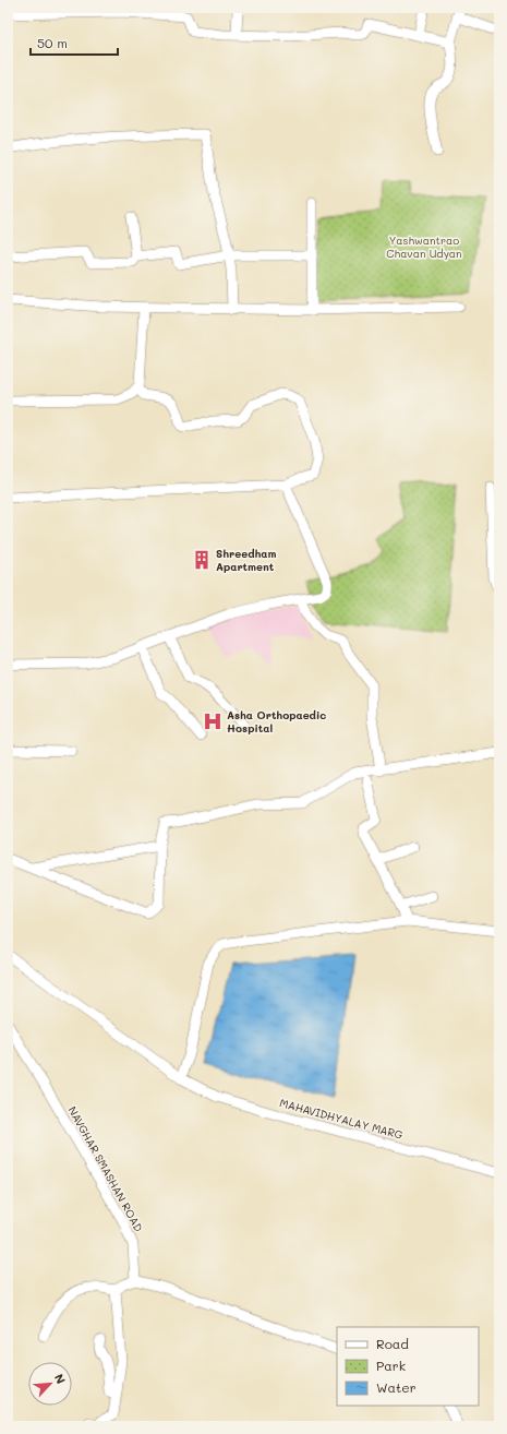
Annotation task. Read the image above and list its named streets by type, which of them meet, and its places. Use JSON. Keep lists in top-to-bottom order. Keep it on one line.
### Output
{"streets":{"street":["MAHAVIDHYALAY MARG","NAVGHAR SMASHAN ROAD"]},"parks":["Yashwantrao Chavan Udyan"],"places":{"building":["Shreedham Apartment"],"hospital":["Asha Orthopaedic Hospital"]},"legend":["Road","Park","Water"],"scale_bar":"50 m","north":"top right"}
